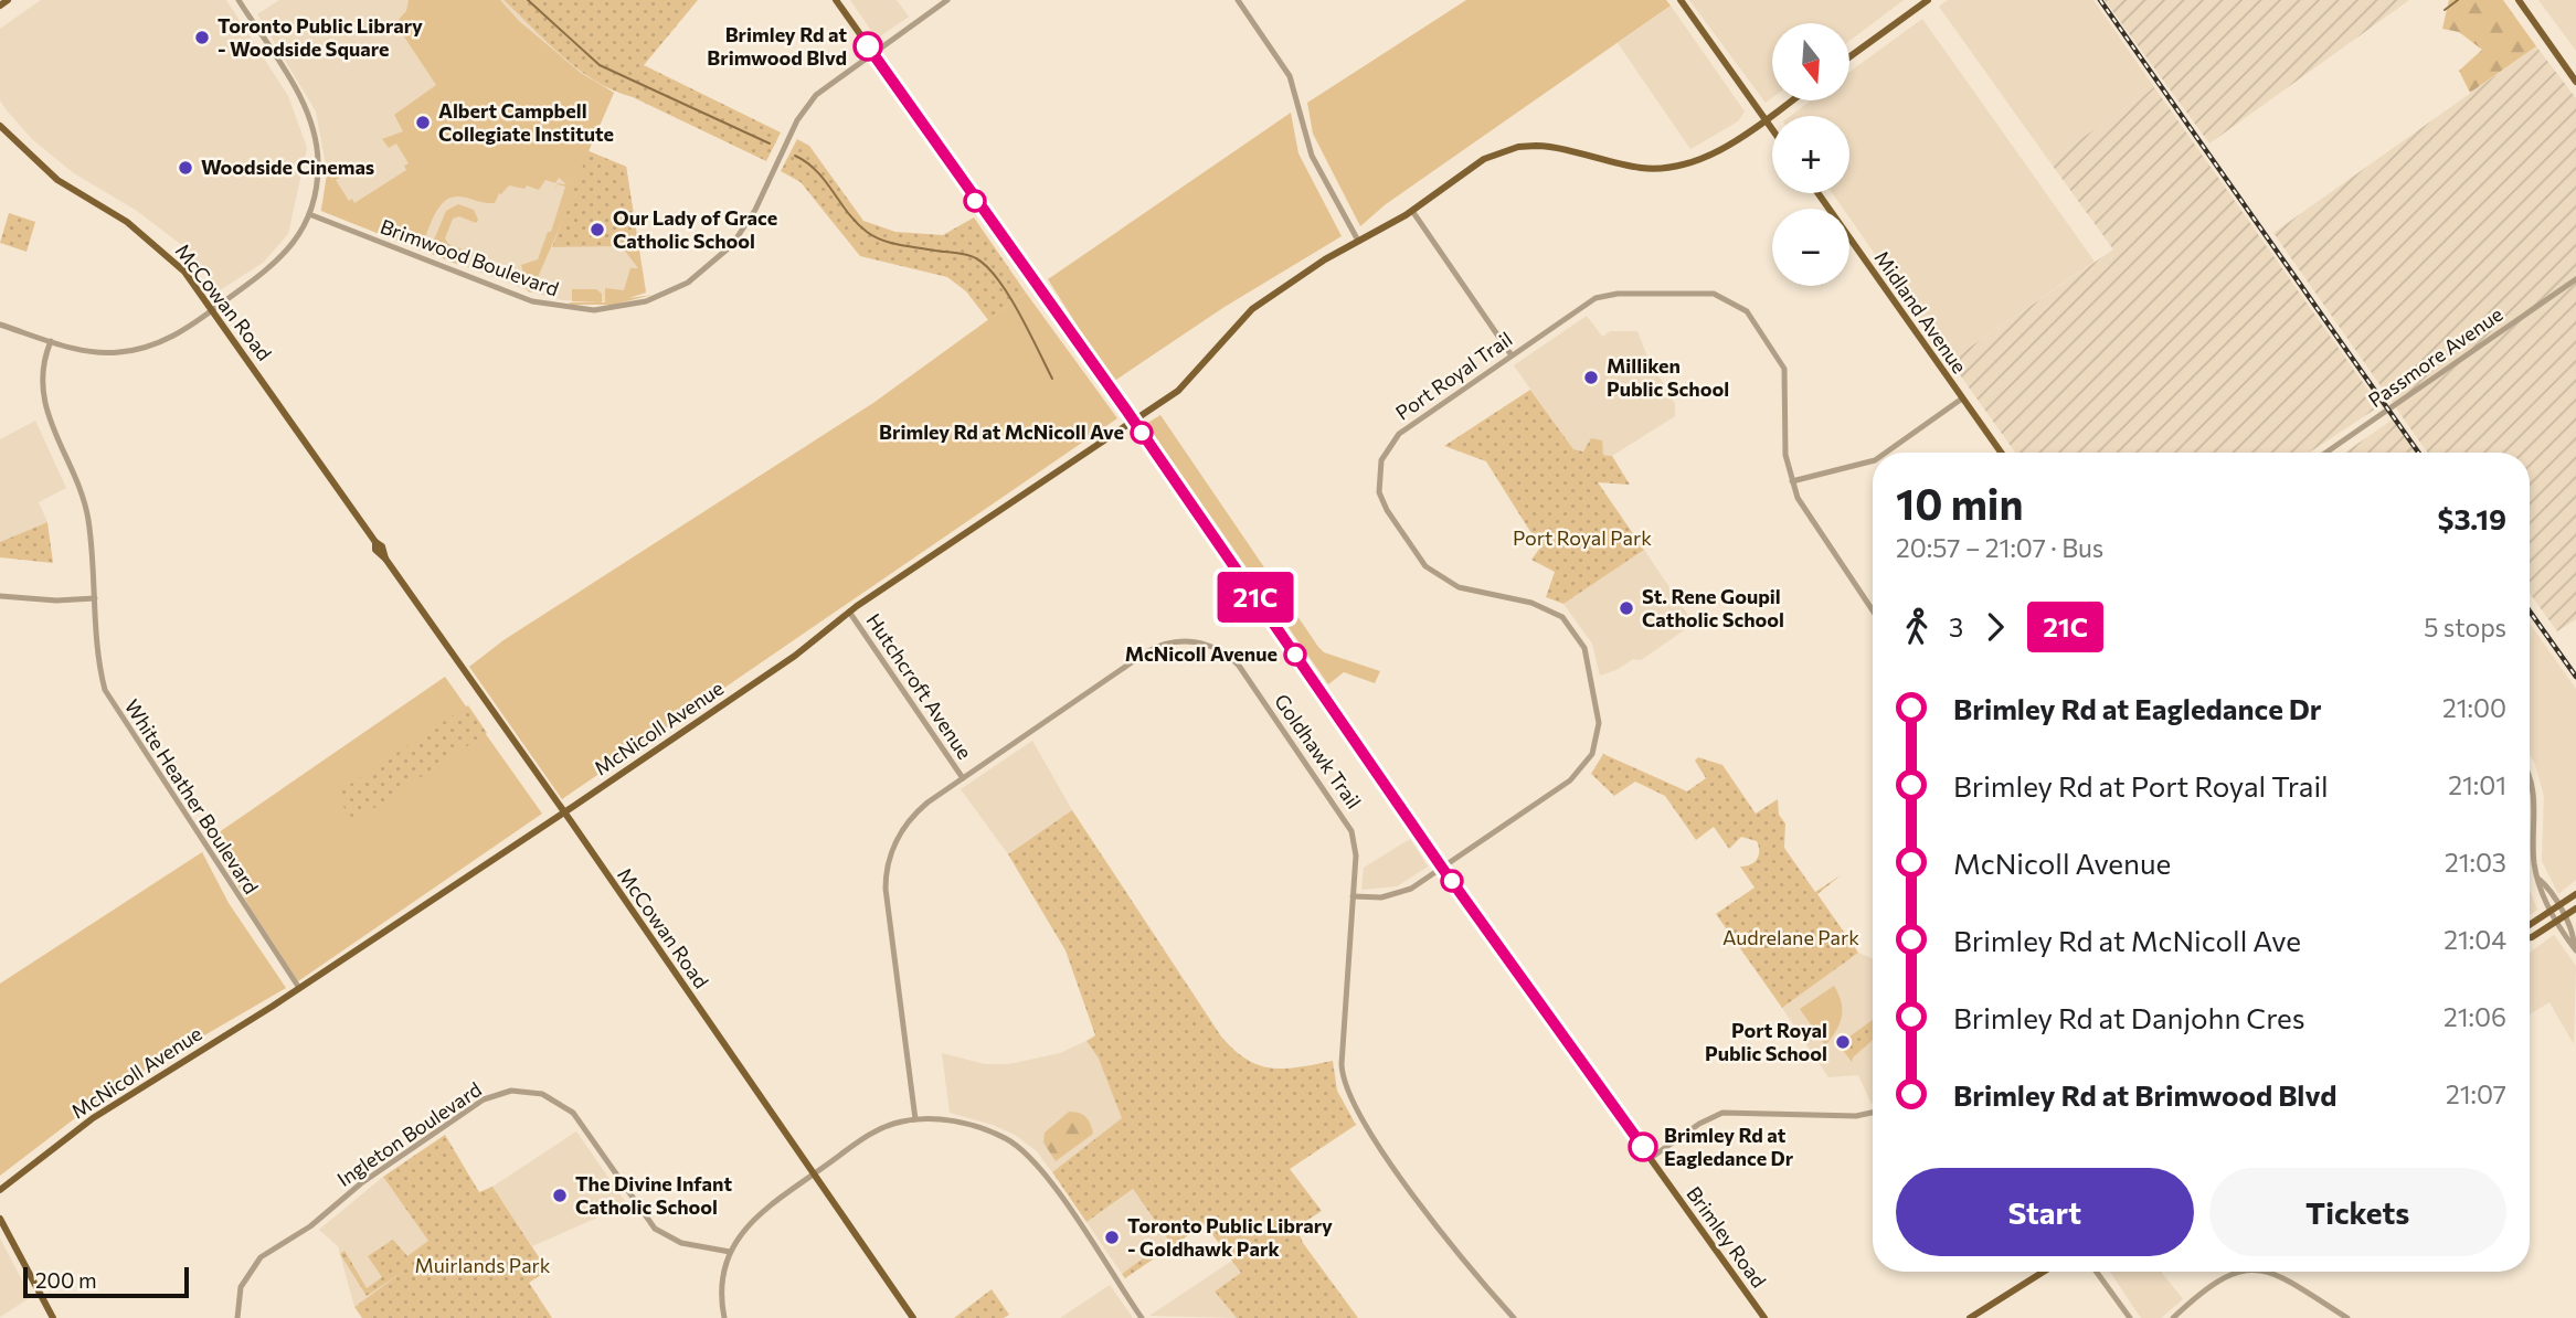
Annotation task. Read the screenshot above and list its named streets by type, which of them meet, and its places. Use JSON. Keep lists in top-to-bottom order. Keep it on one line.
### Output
{"streets":{"main road":["McCowan Road","Midland Avenue","McNicoll Avenue","Brimley Road"],"street":["Brimwood Boulevard","Passmore Avenue","Port Royal Trail","Hutchcroft Avenue","Goldhawk Trail","White Heather Boulevard","Ingleton Boulevard"]},"crossings":[["Brimwood Boulevard","Brimley Road"],["McCowan Road","McNicoll Avenue"],["Port Royal Trail","Goldhawk Trail"],["Port Royal Trail","Brimley Road"],["Hutchcroft Avenue","McNicoll Avenue"],["Hutchcroft Avenue","Goldhawk Trail"],["McNicoll Avenue","White Heather Boulevard"],["McNicoll Avenue","Brimley Road"]],"parks":["Port Royal Park","Audrelane Park","Muirlands Park"],"places":["Toronto Public Library - Woodside Square","Brimley Rd at Brimwood Blvd","Albert Campbell Collegiate Institute","Woodside Cinemas","Our Lady of Grace Catholic School","Milliken Public School","Brimley Rd at McNicoll Ave","St. Rene Goupil Catholic School","McNicoll Avenue","Port Royal Public School","Brimley Rd at Eagledance Dr","The Divine Infant Catholic School","Toronto Public Library - Goldhawk Park"],"lines":["bus line 21C"],"scale_bar":"200 m","north":"bottom","page":{"on_map":"21C","map_buttons":["+","−"],"heading":["10 min","20:57 – 21:07 · Bus","$3.19"],"legs":["3","21C","5 stops"],"list":[{"name":"Brimley Rd at Eagledance Dr","value":"21:00"},{"name":"Brimley Rd at Port Royal Trail","value":"21:01"},{"name":"McNicoll Avenue","value":"21:03"},{"name":"Brimley Rd at McNicoll Ave","value":"21:04"},{"name":"Brimley Rd at Danjohn Cres","value":"21:06"},{"name":"Brimley Rd at Brimwood Blvd","value":"21:07"}],"buttons":["Start","Tickets"],"scale":"200 m"}}
